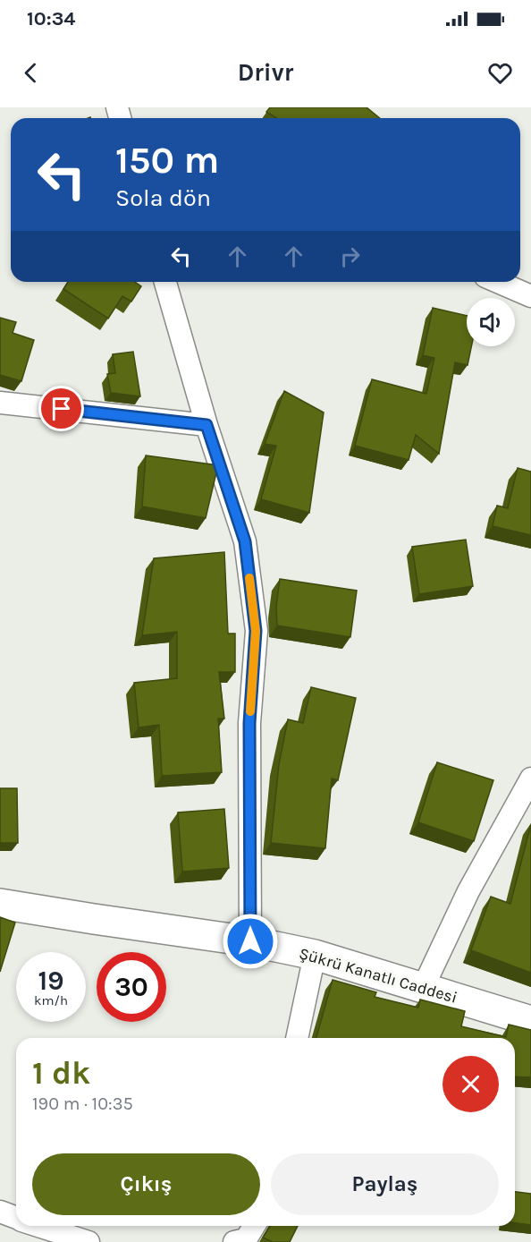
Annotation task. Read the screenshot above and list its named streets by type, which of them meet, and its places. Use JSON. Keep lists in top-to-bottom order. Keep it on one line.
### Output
{"streets":{"street":["Şükrü Kanatlı Caddesi"]},"page":{"status":"10:34","header":"Drivr","turn":["150 m","Sola dön"],"speed":"19 km/h","limit":"30","heading":["1 dk","190 m · 10:35"],"buttons":["Çıkış","Paylaş"]}}
